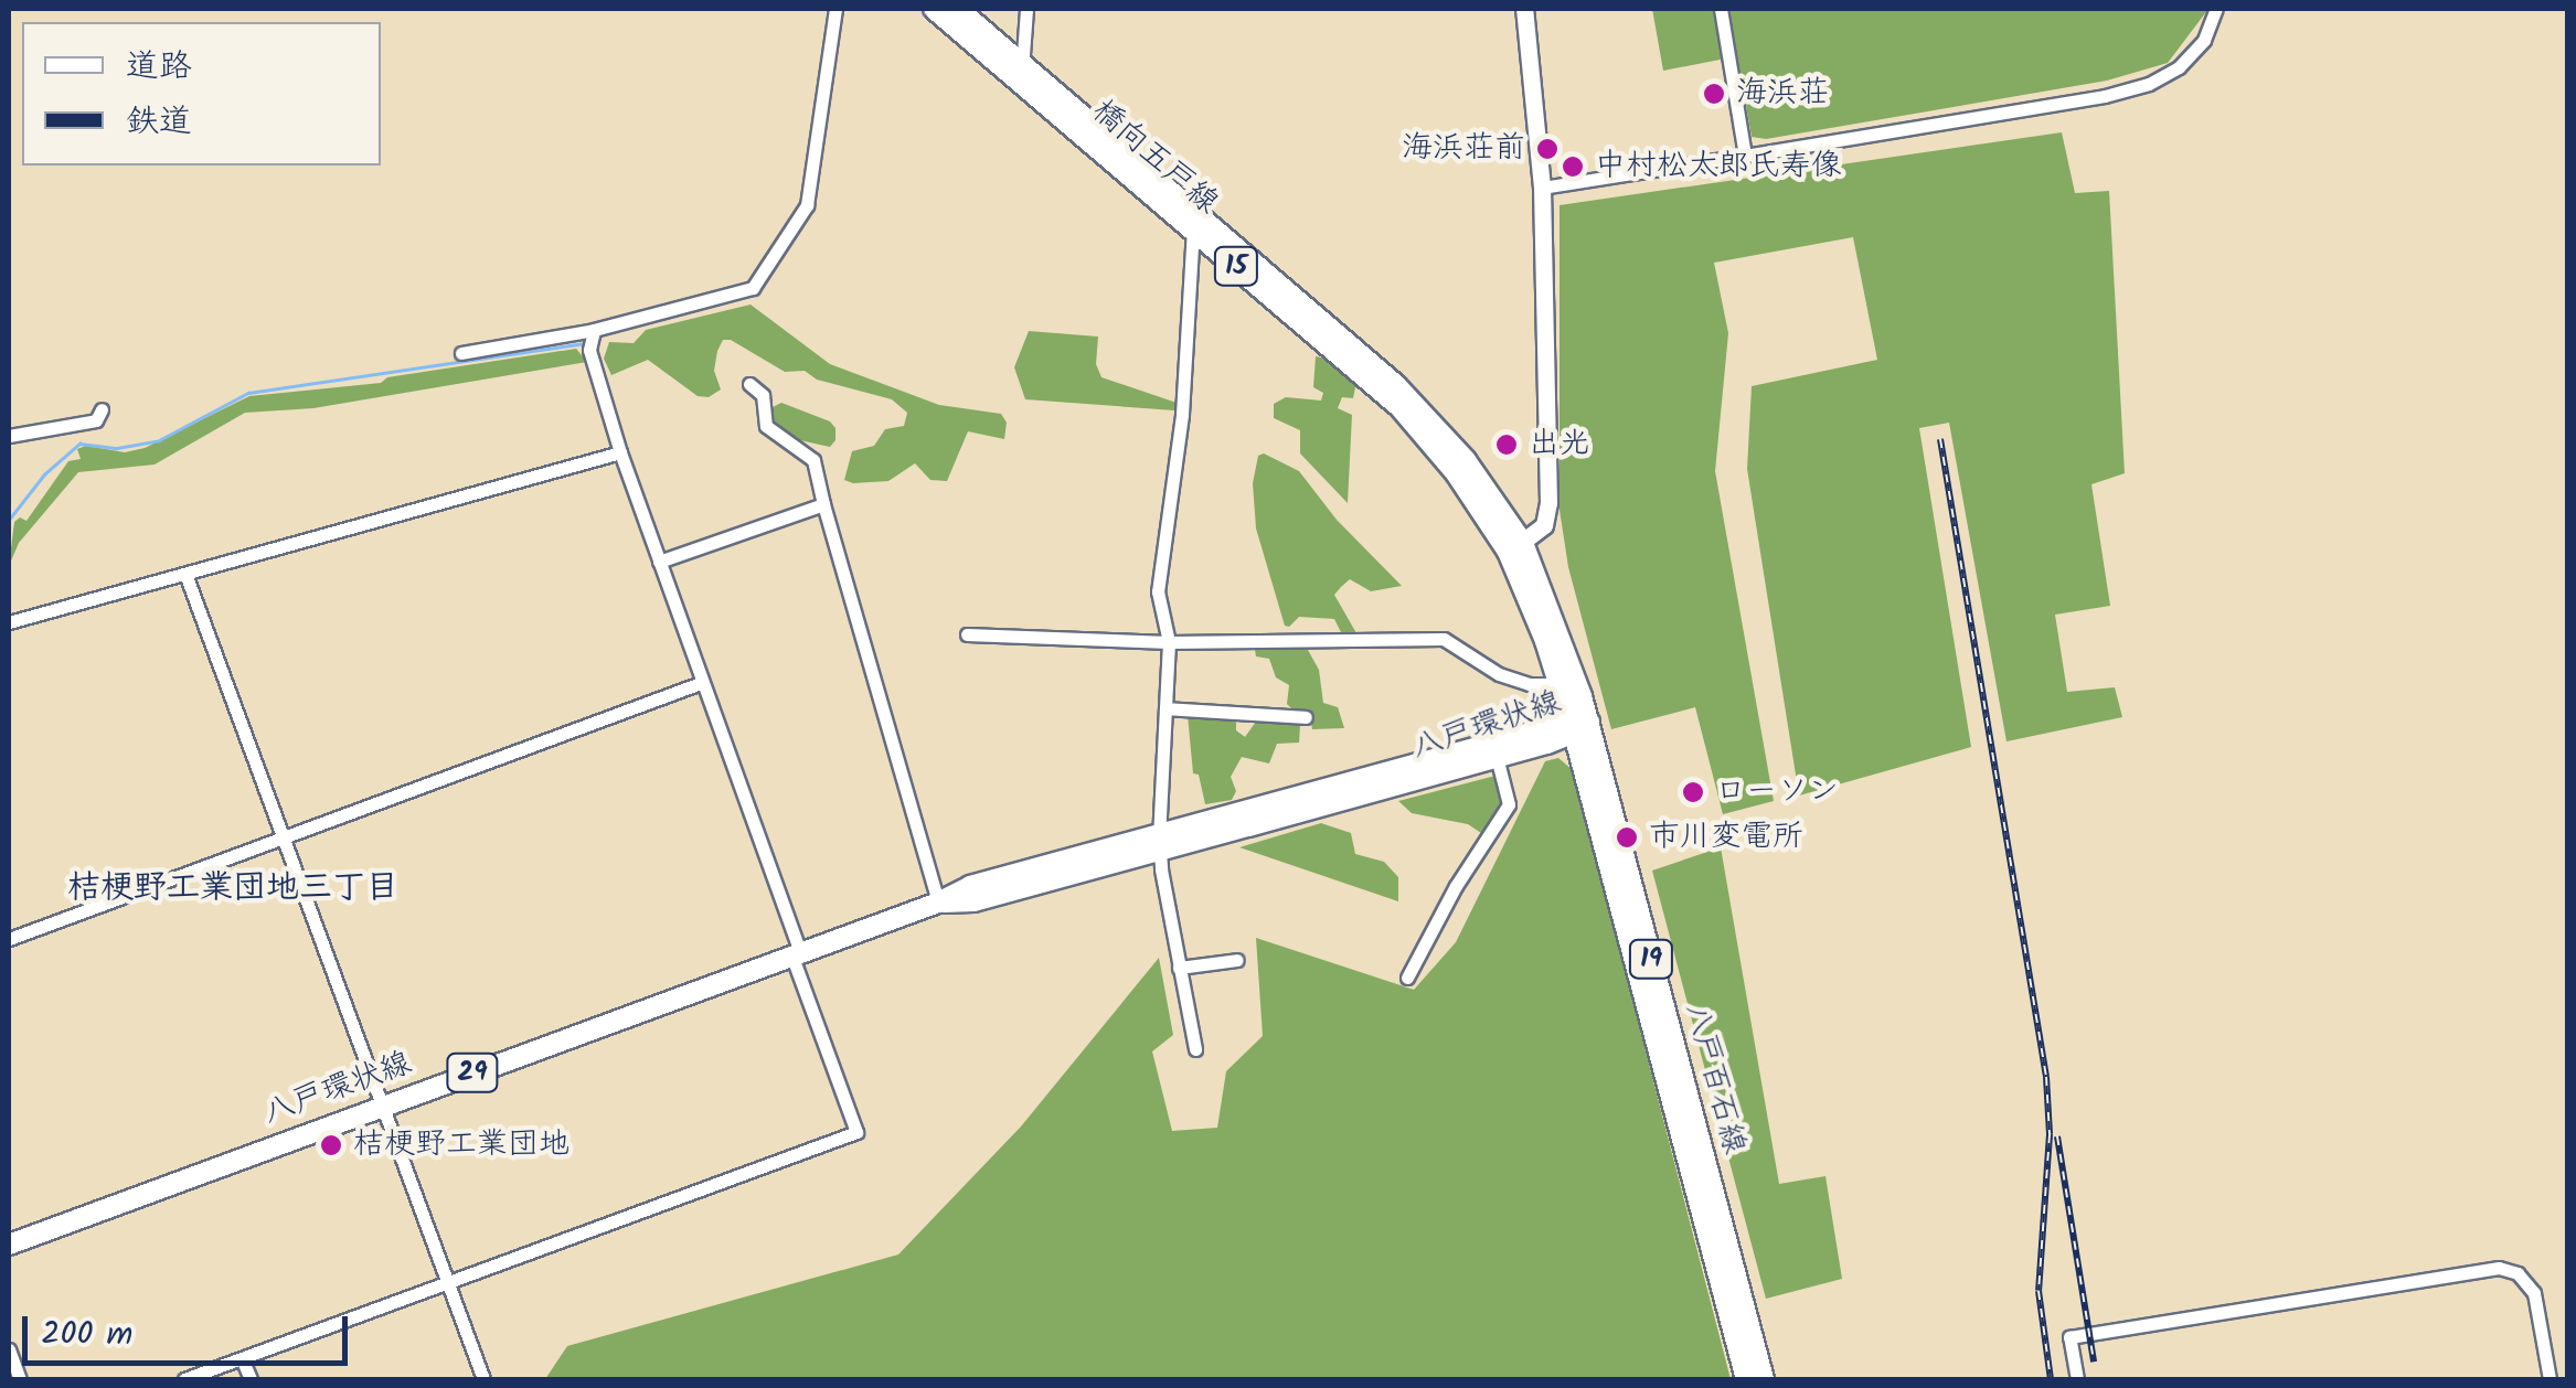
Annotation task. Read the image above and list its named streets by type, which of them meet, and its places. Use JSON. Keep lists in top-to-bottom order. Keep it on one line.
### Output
{"streets":{"main road":["橋向五戸線","15","八戸環状線","19","29","八戸百石線"]},"crossings":[["橋向五戸線","八戸百石線"],["八戸環状線","八戸百石線"]],"districts":["桔梗野工業団地三丁目"],"places":["海浜荘","海浜荘前","中村松太郎氏寿像","出光","ローソン","市川変電所","桔梗野工業団地"],"legend":["道路","鉄道"],"scale_bar":"200 m"}
